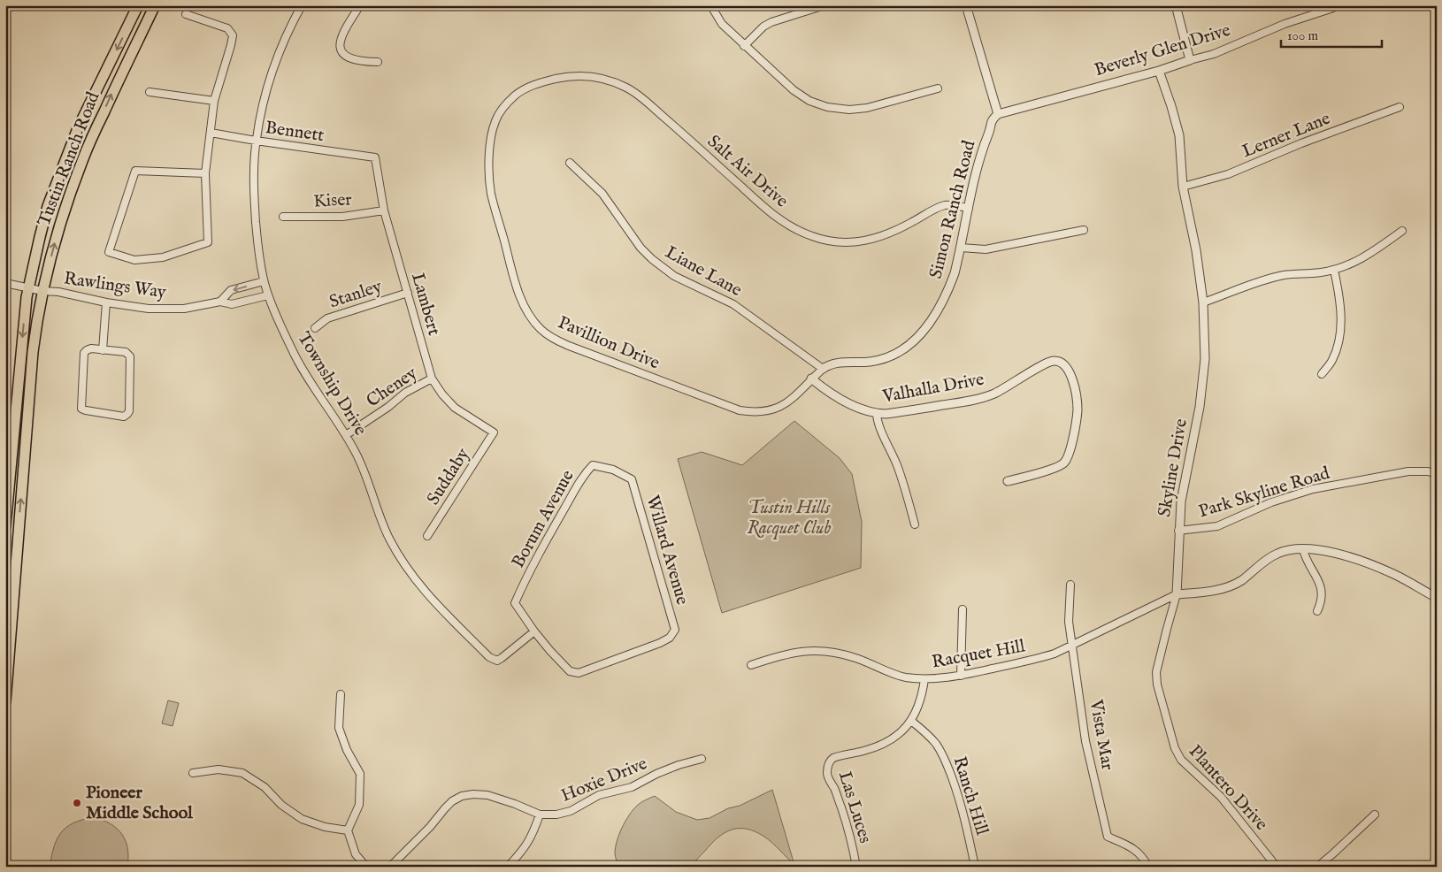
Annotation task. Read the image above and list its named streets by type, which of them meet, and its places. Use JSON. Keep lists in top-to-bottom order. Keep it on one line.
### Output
{"streets":{"main road":["Tustin Ranch Road"],"street":["Beverly Glen Drive","Bennett","Lerner Lane","Salt Air Drive","Kiser","Simon Ranch Road","Liane Lane","Rawlings Way","Stanley","Lambert","Pavillion Drive","Township Drive","Cheney","Valhalla Drive","Skyline Drive","Suddaby","Park Skyline Road","Borum Avenue","Willard Avenue","Racquet Hill","Vista Mar","Hoxie Drive","Plantero Drive","Ranch Hill","Las Luces"]},"crossings":[["Beverly Glen Drive","Simon Ranch Road"],["Beverly Glen Drive","Skyline Drive"],["Bennett","Lambert"],["Bennett","Township Drive"],["Lerner Lane","Skyline Drive"],["Tustin Ranch Road","Rawlings Way"],["Salt Air Drive","Simon Ranch Road"],["Salt Air Drive","Pavillion Drive"],["Kiser","Lambert"],["Simon Ranch Road","Liane Lane"],["Simon Ranch Road","Pavillion Drive"],["Liane Lane","Pavillion Drive"],["Rawlings Way","Township Drive"],["Stanley","Lambert"],["Lambert","Cheney"],["Lambert","Suddaby"],["Pavillion Drive","Valhalla Drive"],["Township Drive","Cheney"],["Township Drive","Borum Avenue"],["Township Drive","Willard Avenue"],["Skyline Drive","Park Skyline Road"],["Skyline Drive","Racquet Hill"],["Skyline Drive","Plantero Drive"],["Borum Avenue","Willard Avenue"],["Racquet Hill","Vista Mar"],["Racquet Hill","Plantero Drive"],["Racquet Hill","Las Luces"],["Ranch Hill","Las Luces"]],"parks":["Tustin Hills Racquet Club"],"places":["Pioneer Middle School"],"scale_bar":"100 m"}
